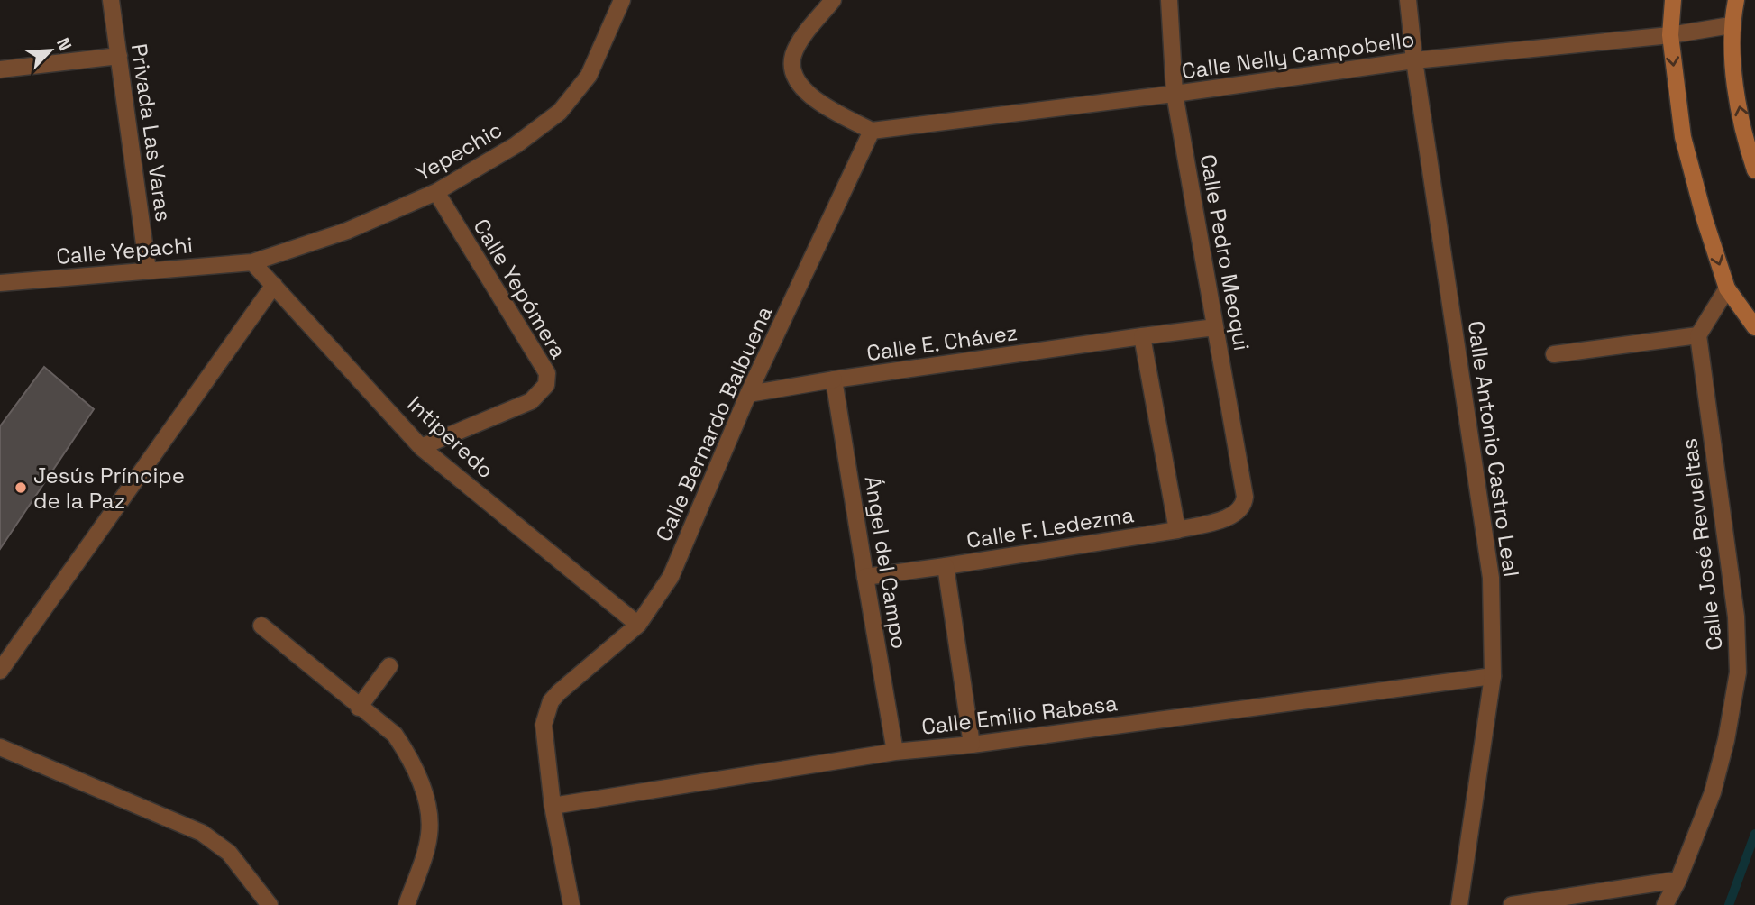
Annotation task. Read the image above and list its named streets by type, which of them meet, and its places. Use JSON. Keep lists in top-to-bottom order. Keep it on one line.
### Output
{"streets":{"street":["Calle Nelly Campobello","Privada Las Varas","Yepechic","Calle Yepachi","Calle Pedro Meoqui","Calle Yepómera","Calle E. Chávez","Calle Bernardo Balbuena","Intiperedo","Calle Antonio Castro Leal","Calle F. Ledezma","Calle José Revueltas","Ángel del Campo","Calle Emilio Rabasa"]},"crossings":[["Calle Nelly Campobello","Calle Pedro Meoqui"],["Calle Nelly Campobello","Calle Bernardo Balbuena"],["Calle Nelly Campobello","Calle Antonio Castro Leal"],["Privada Las Varas","Calle Yepachi"],["Yepechic","Calle Yepachi"],["Yepechic","Calle Yepómera"],["Yepechic","Intiperedo"],["Calle Yepachi","Intiperedo"],["Calle Pedro Meoqui","Calle E. Chávez"],["Calle Pedro Meoqui","Calle F. Ledezma"],["Calle Yepómera","Intiperedo"],["Calle E. Chávez","Calle Bernardo Balbuena"],["Calle E. Chávez","Ángel del Campo"],["Calle Bernardo Balbuena","Intiperedo"],["Calle Bernardo Balbuena","Calle Emilio Rabasa"],["Calle Antonio Castro Leal","Calle Emilio Rabasa"],["Calle F. Ledezma","Ángel del Campo"],["Ángel del Campo","Calle Emilio Rabasa"]],"places":["Jesús Príncipe de la Paz"],"north":"top right"}
